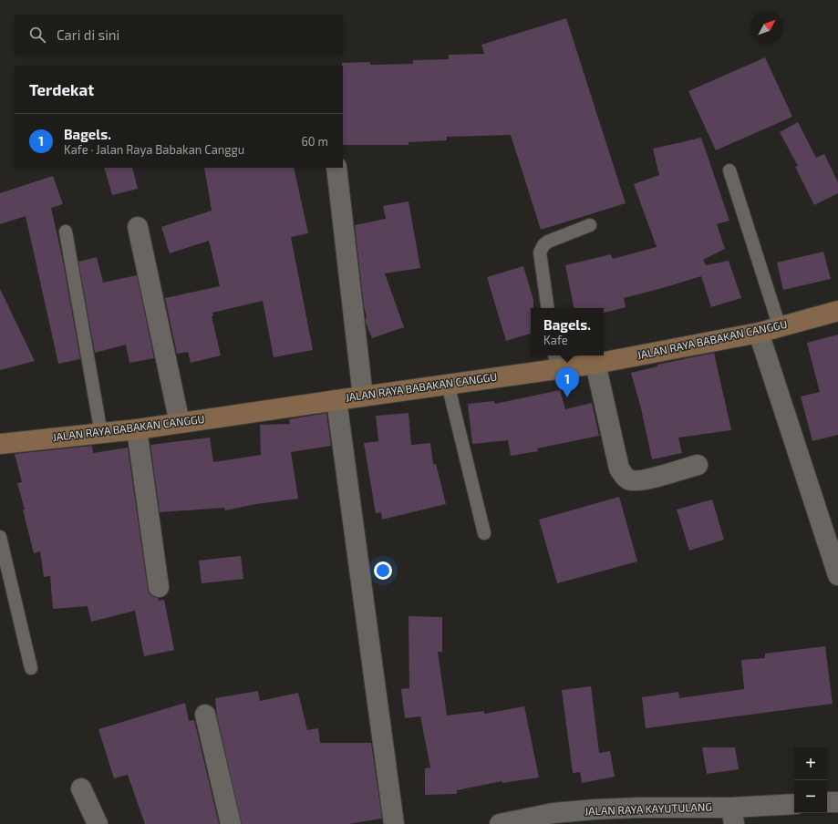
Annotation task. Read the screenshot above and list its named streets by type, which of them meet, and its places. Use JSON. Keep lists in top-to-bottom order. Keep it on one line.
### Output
{"streets":{"street":["JALAN RAYA BABAKAN CANGGU","JALAN RAYA KAYUTULANG"]},"north":"top right","page":{"search":"Cari di sini","heading":"Terdekat","list":[{"mark":"1","name":"Bagels.","note":"Kafe · Jalan Raya Babakan Canggu","value":"60 m"}],"popup":["Bagels.","Kafe"],"pins":"1","map_buttons":["+","−"]}}
